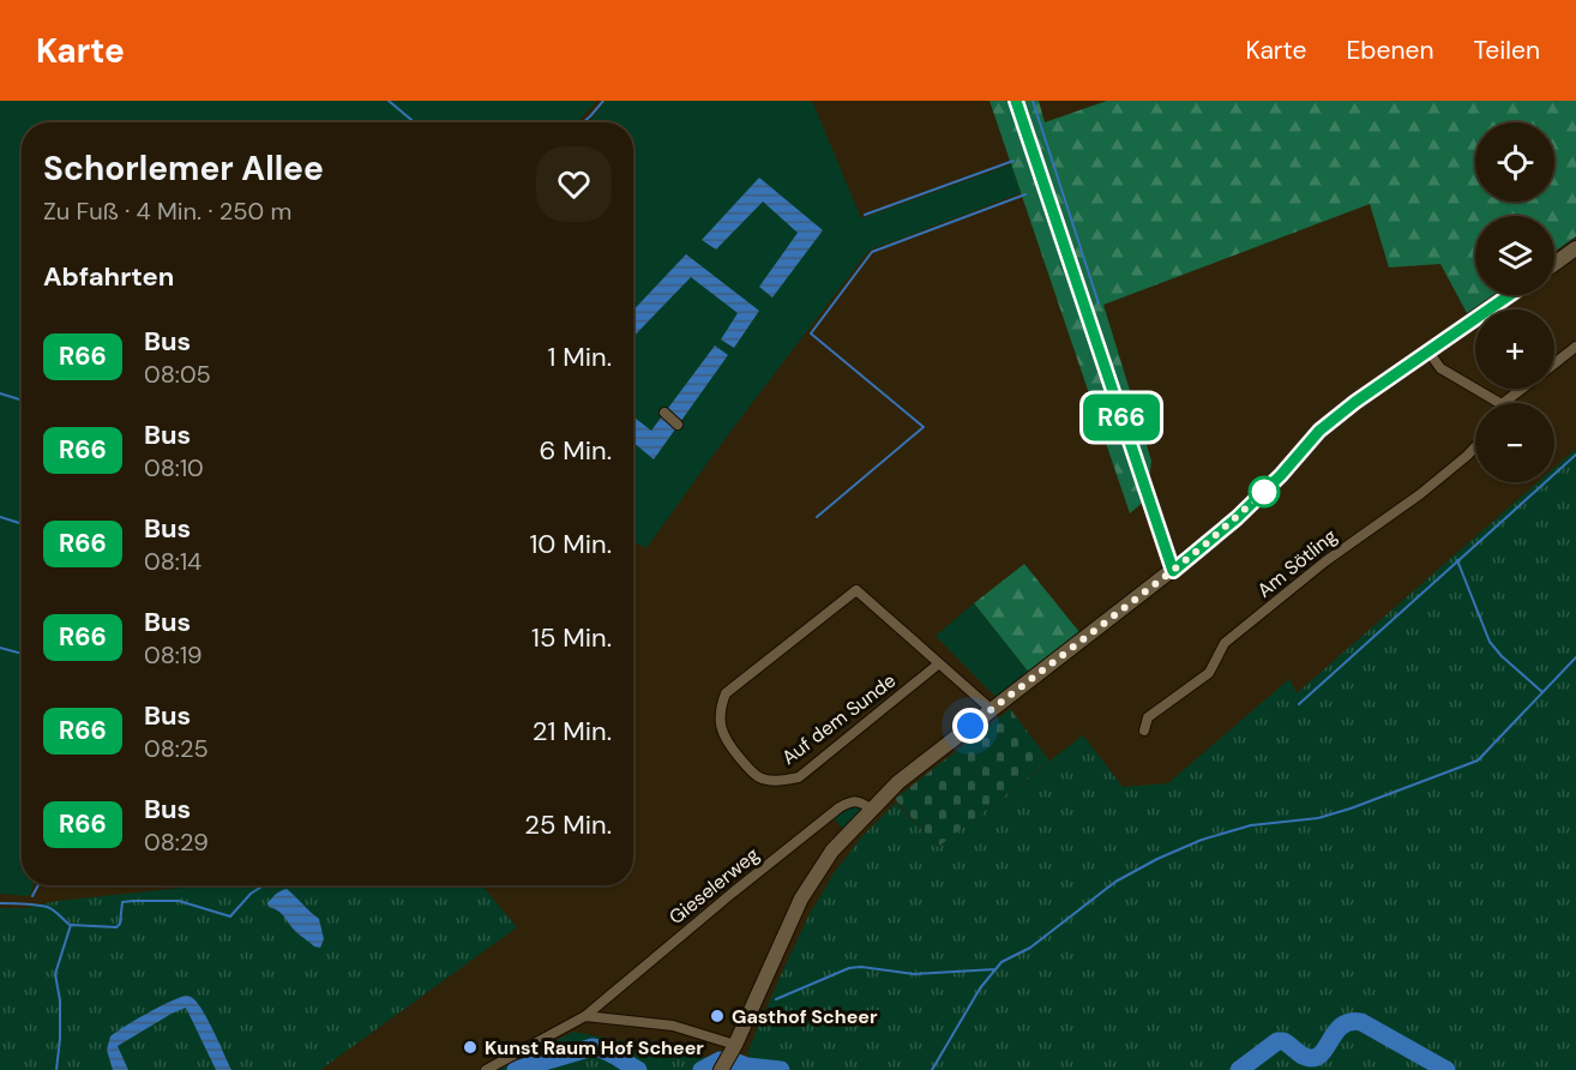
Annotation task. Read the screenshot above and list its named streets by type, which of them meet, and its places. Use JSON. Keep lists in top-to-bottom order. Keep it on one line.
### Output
{"streets":{"street":["Am Sötling","Auf dem Sunde","Gieselerweg"]},"places":["Gasthof Scheer","Kunst Raum Hof Scheer"],"lines":["bus line R66"],"page":{"header":"Karte","nav":["Karte","Ebenen","Teilen"],"on_map":"R66","map_buttons":["+","−"],"heading":[["Schorlemer Allee","Zu Fuß · 4 Min. · 250 m"],"Abfahrten"],"list":[{"mark":"R66","name":"Bus","note":"08:05","value":"1 Min."},{"mark":"R66","name":"Bus","note":"08:10","value":"6 Min."},{"mark":"R66","name":"Bus","note":"08:14","value":"10 Min."},{"mark":"R66","name":"Bus","note":"08:19","value":"15 Min."},{"mark":"R66","name":"Bus","note":"08:25","value":"21 Min."},{"mark":"R66","name":"Bus","note":"08:29","value":"25 Min."}]}}
